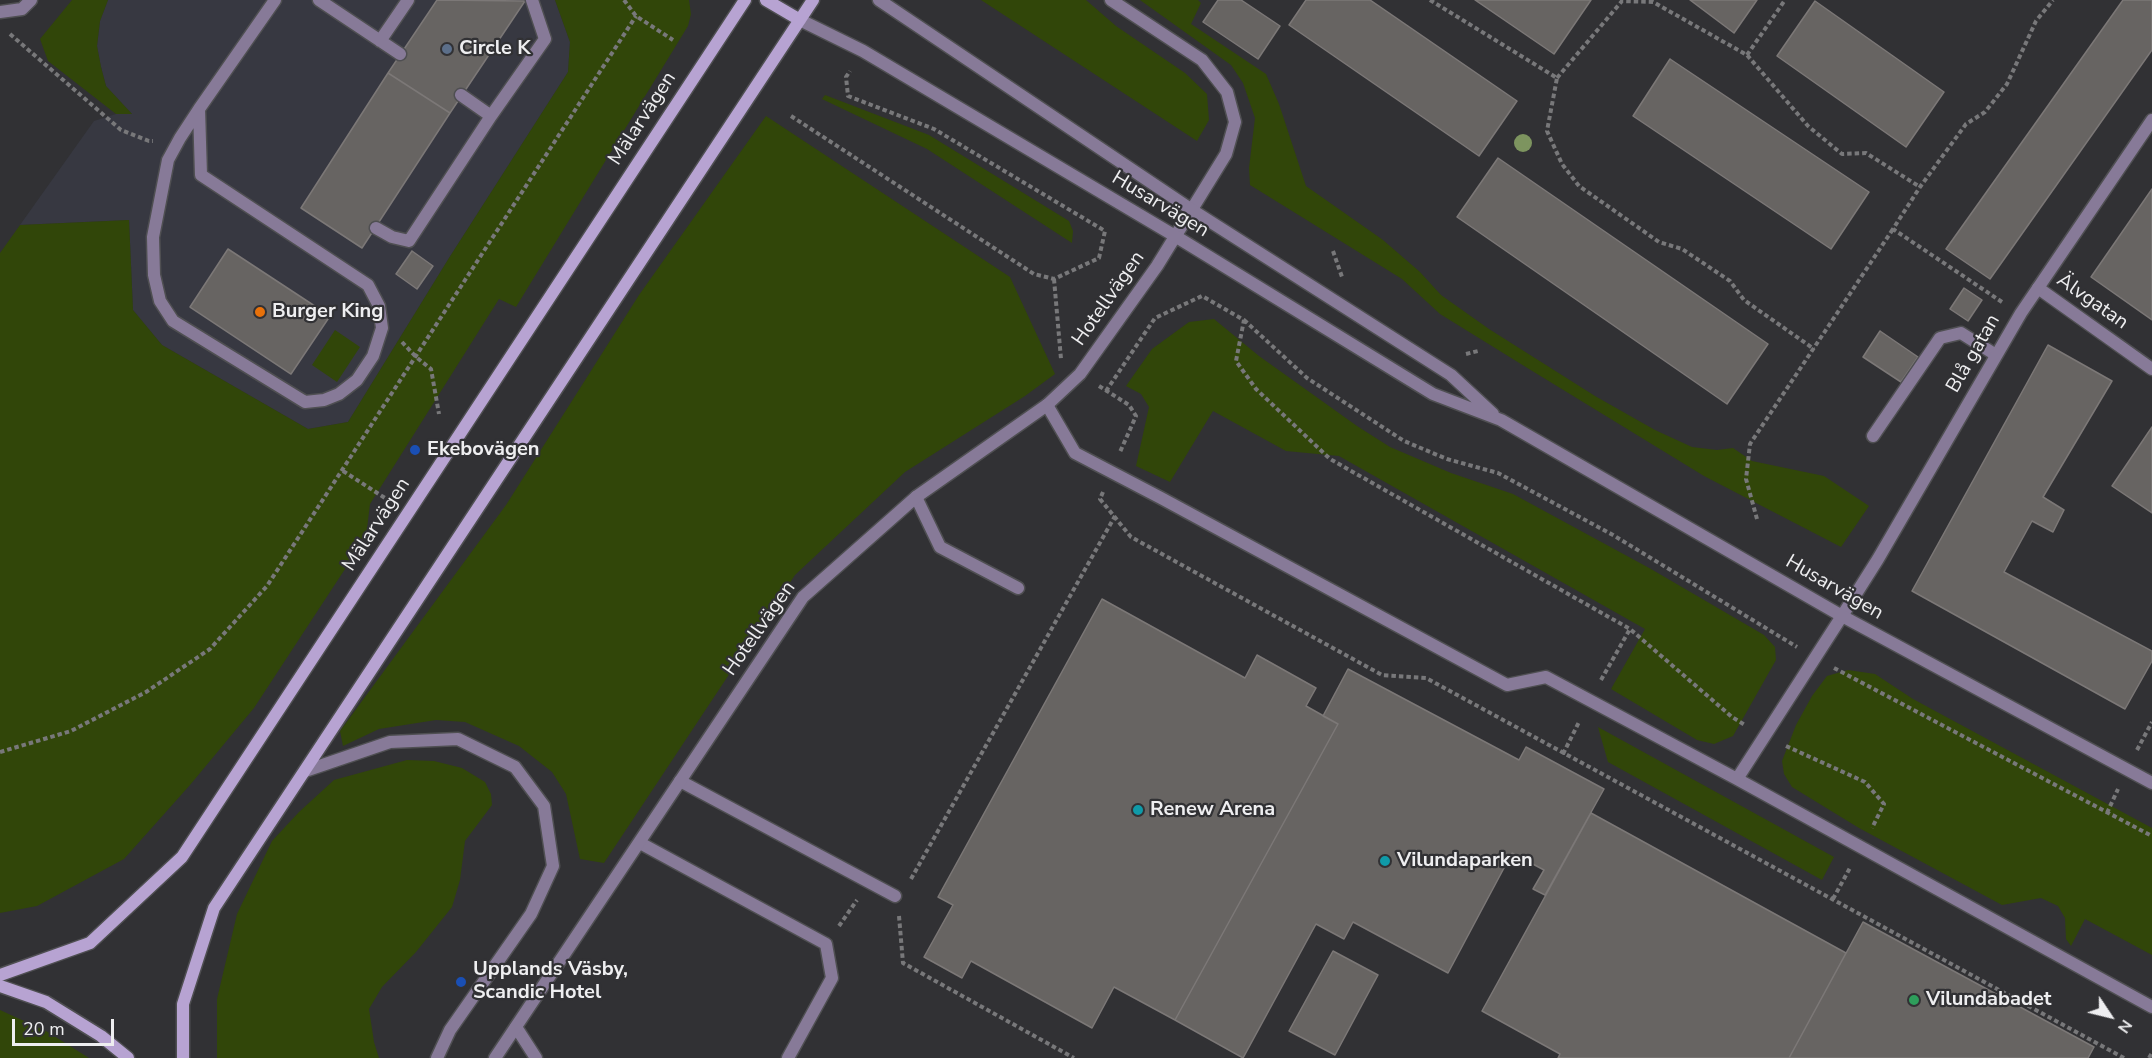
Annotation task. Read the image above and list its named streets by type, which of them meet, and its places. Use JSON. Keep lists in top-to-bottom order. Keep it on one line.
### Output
{"streets":{"main road":["Mälarvägen"],"street":["Husarvägen","Hotellvägen","Älvgatan","Blå gatan"]},"crossings":[["Husarvägen","Hotellvägen"],["Husarvägen","Blå gatan"],["Älvgatan","Blå gatan"]],"places":["Circle K","Burger King","Ekebovägen","Renew Arena","Vilundaparken","Upplands Väsby, Scandic Hotel","Vilundabadet"],"scale_bar":"20 m","north":"bottom right"}
